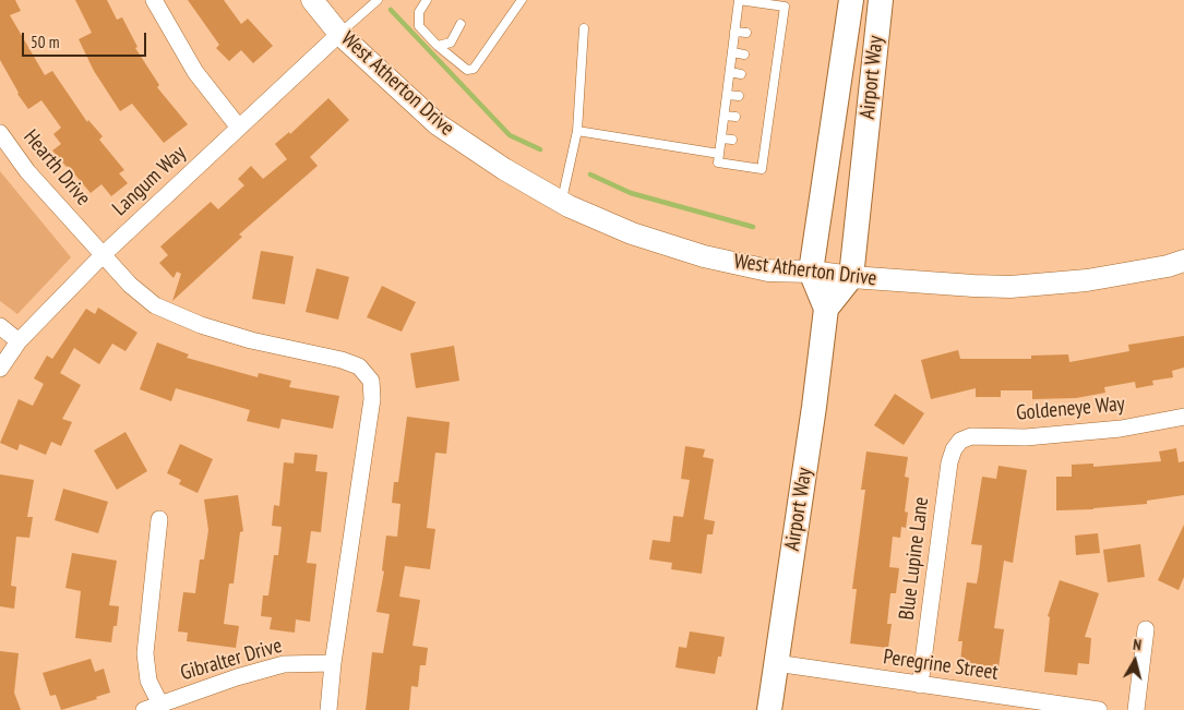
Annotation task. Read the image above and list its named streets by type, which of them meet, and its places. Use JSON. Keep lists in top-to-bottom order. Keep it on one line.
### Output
{"streets":{"main road":["Airport Way"],"street":["West Atherton Drive","Hearth Drive","Langum Way","Goldeneye Way","Blue Lupine Lane","Gibralter Drive","Peregrine Street"]},"crossings":[["Airport Way","West Atherton Drive"],["Airport Way","Peregrine Street"],["West Atherton Drive","Langum Way"],["Hearth Drive","Langum Way"],["Hearth Drive","Gibralter Drive"],["Goldeneye Way","Blue Lupine Lane"],["Blue Lupine Lane","Peregrine Street"]],"scale_bar":"50 m","north":"top"}
